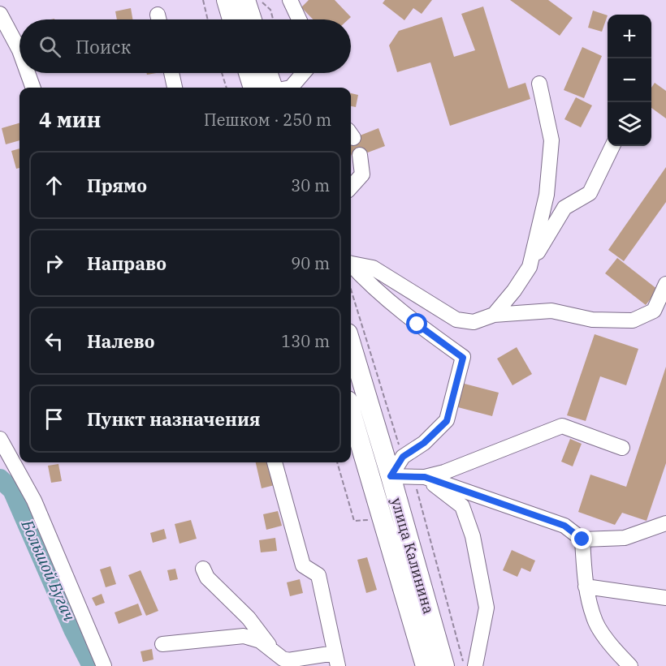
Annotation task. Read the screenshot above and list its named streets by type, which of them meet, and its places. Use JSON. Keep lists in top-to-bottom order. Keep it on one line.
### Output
{"streets":{"main road":["улица Калинина"]},"water":["Большой Бугач"],"page":{"map_buttons":["+","−"],"search":"Поиск","heading":["4 мин","Пешком · 250 m"],"list":[["Прямо","30 m"],["Направо","90 m"],["Налево","130 m"],"Пункт назначения"]}}
